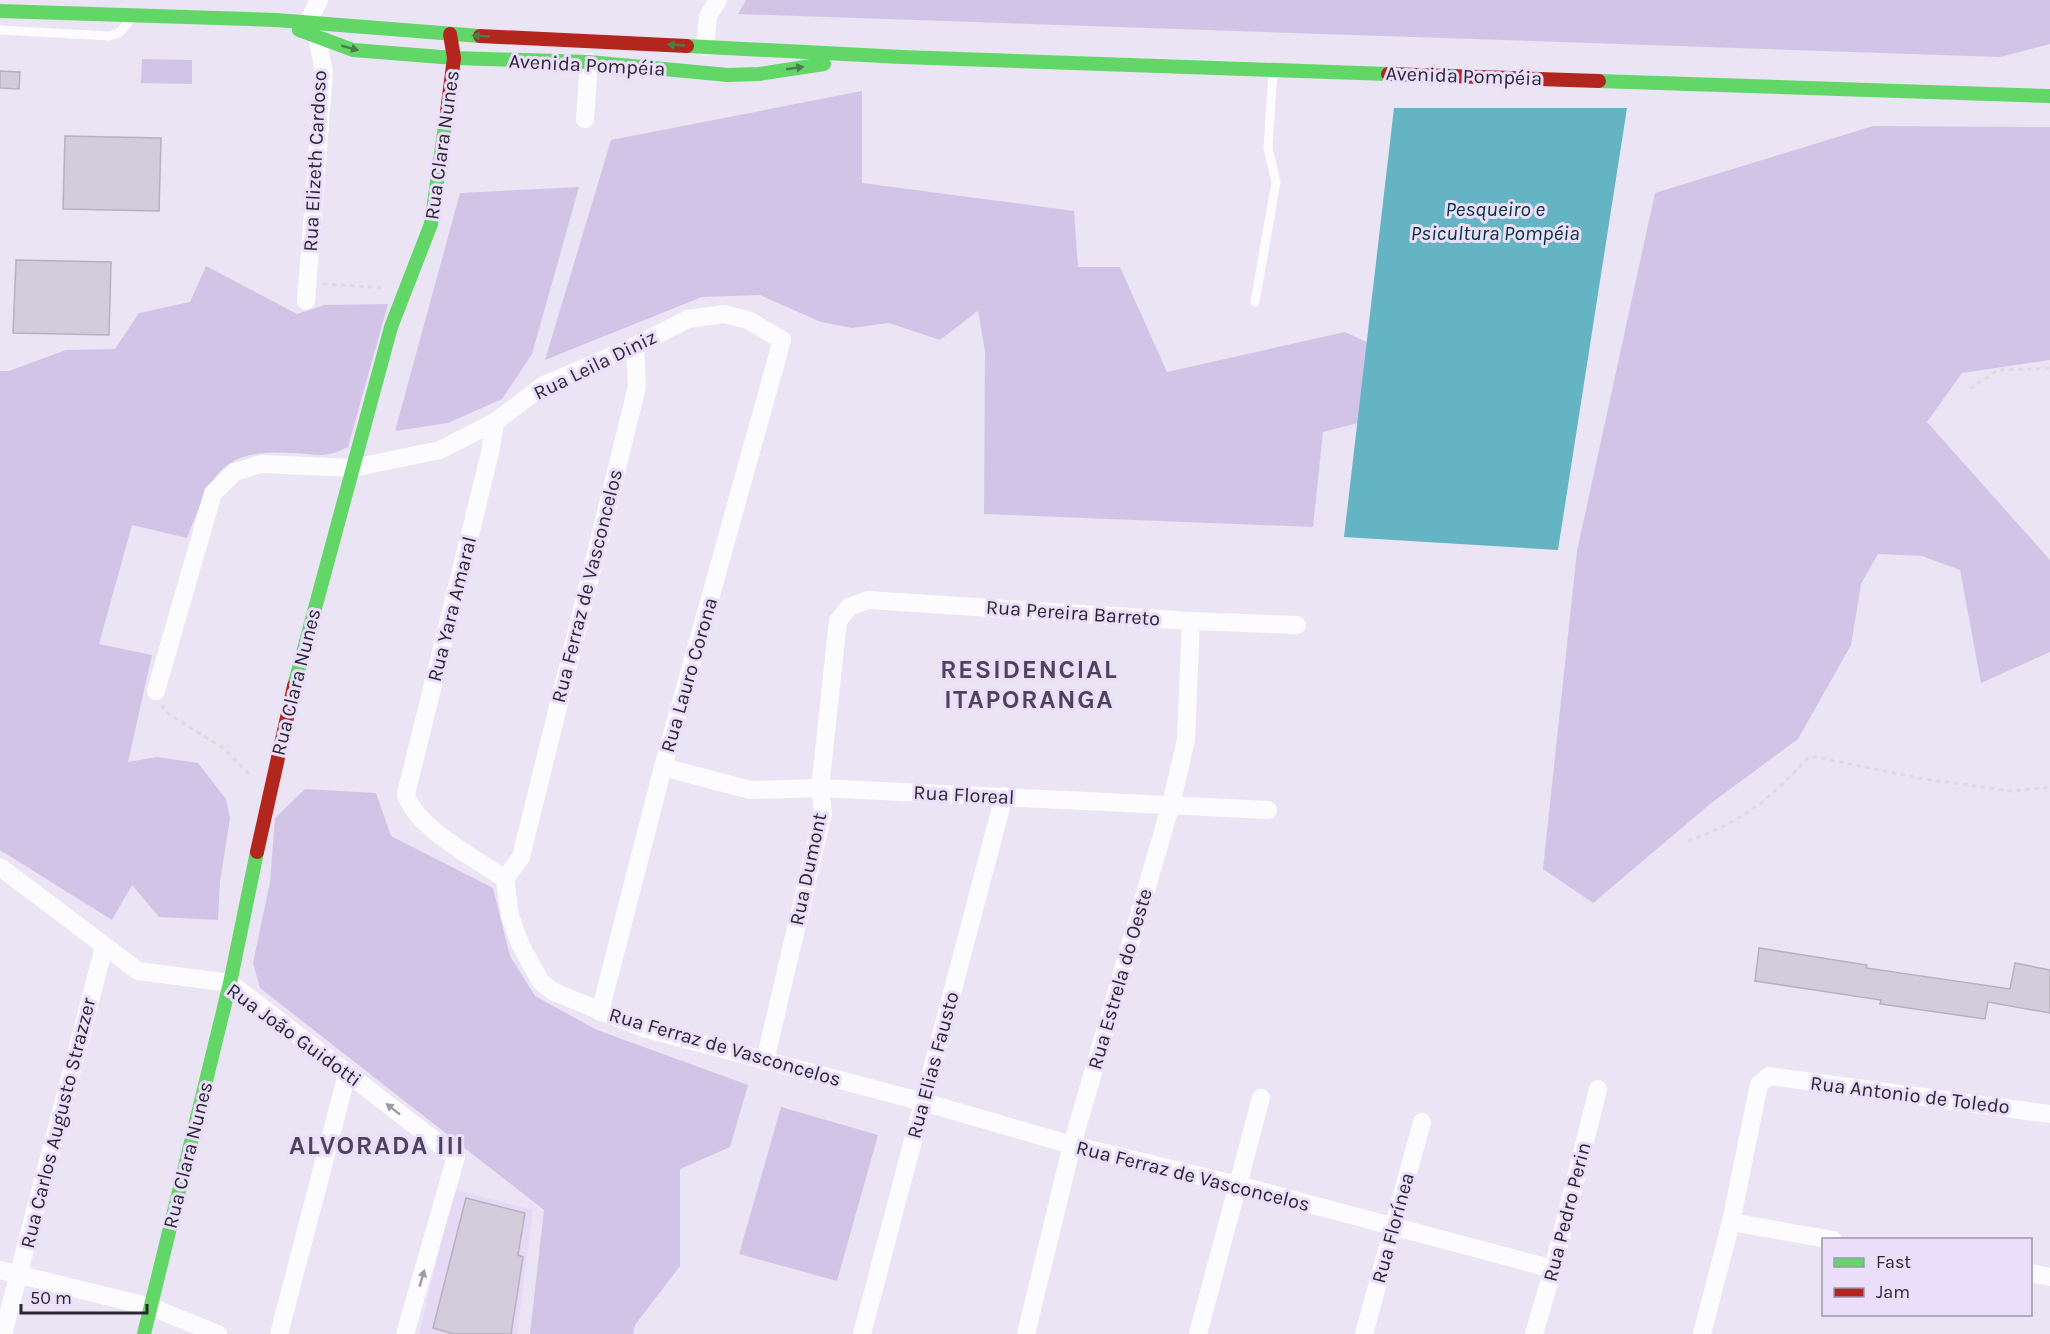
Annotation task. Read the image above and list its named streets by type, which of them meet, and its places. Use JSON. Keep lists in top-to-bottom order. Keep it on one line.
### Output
{"streets":{"main road":["Avenida Pompéia","Rua Clara Nunes"],"street":["Rua Elizeth Cardoso","Rua Leila Diniz","Rua Ferraz de Vasconcelos","Rua Yara Amaral","Rua Pereira Barreto","Rua Lauro Corona","Rua Floreal","Rua Dumont","Rua Estrela do Oeste","Rua João Guidotti","Rua Elias Fausto","Rua Antonio de Toledo","Rua Carlos Augusto Strazzer","Rua Pedro Perin","Rua Florínea"]},"crossings":[["Avenida Pompéia","Rua Clara Nunes"],["Avenida Pompéia","Rua Elizeth Cardoso"],["Rua Clara Nunes","Rua Leila Diniz"],["Rua Clara Nunes","Rua João Guidotti"],["Rua Leila Diniz","Rua Ferraz de Vasconcelos"],["Rua Leila Diniz","Rua Yara Amaral"],["Rua Leila Diniz","Rua Lauro Corona"],["Rua Ferraz de Vasconcelos","Rua Yara Amaral"],["Rua Ferraz de Vasconcelos","Rua Lauro Corona"],["Rua Ferraz de Vasconcelos","Rua Dumont"],["Rua Ferraz de Vasconcelos","Rua Estrela do Oeste"],["Rua Ferraz de Vasconcelos","Rua Elias Fausto"],["Rua Ferraz de Vasconcelos","Rua Pedro Perin"],["Rua Ferraz de Vasconcelos","Rua Florínea"],["Rua Pereira Barreto","Rua Dumont"],["Rua Pereira Barreto","Rua Estrela do Oeste"],["Rua Lauro Corona","Rua Floreal"],["Rua Floreal","Rua Dumont"],["Rua Floreal","Rua Estrela do Oeste"],["Rua Floreal","Rua Elias Fausto"],["Rua João Guidotti","Rua Carlos Augusto Strazzer"]],"one_way":["Rua João Guidotti"],"districts":["RESIDENCIAL ITAPORANGA","ALVORADA III"],"water":["Pesqueiro e Psicultura Pompéia"],"legend":["Fast","Jam"],"scale_bar":"50 m"}
